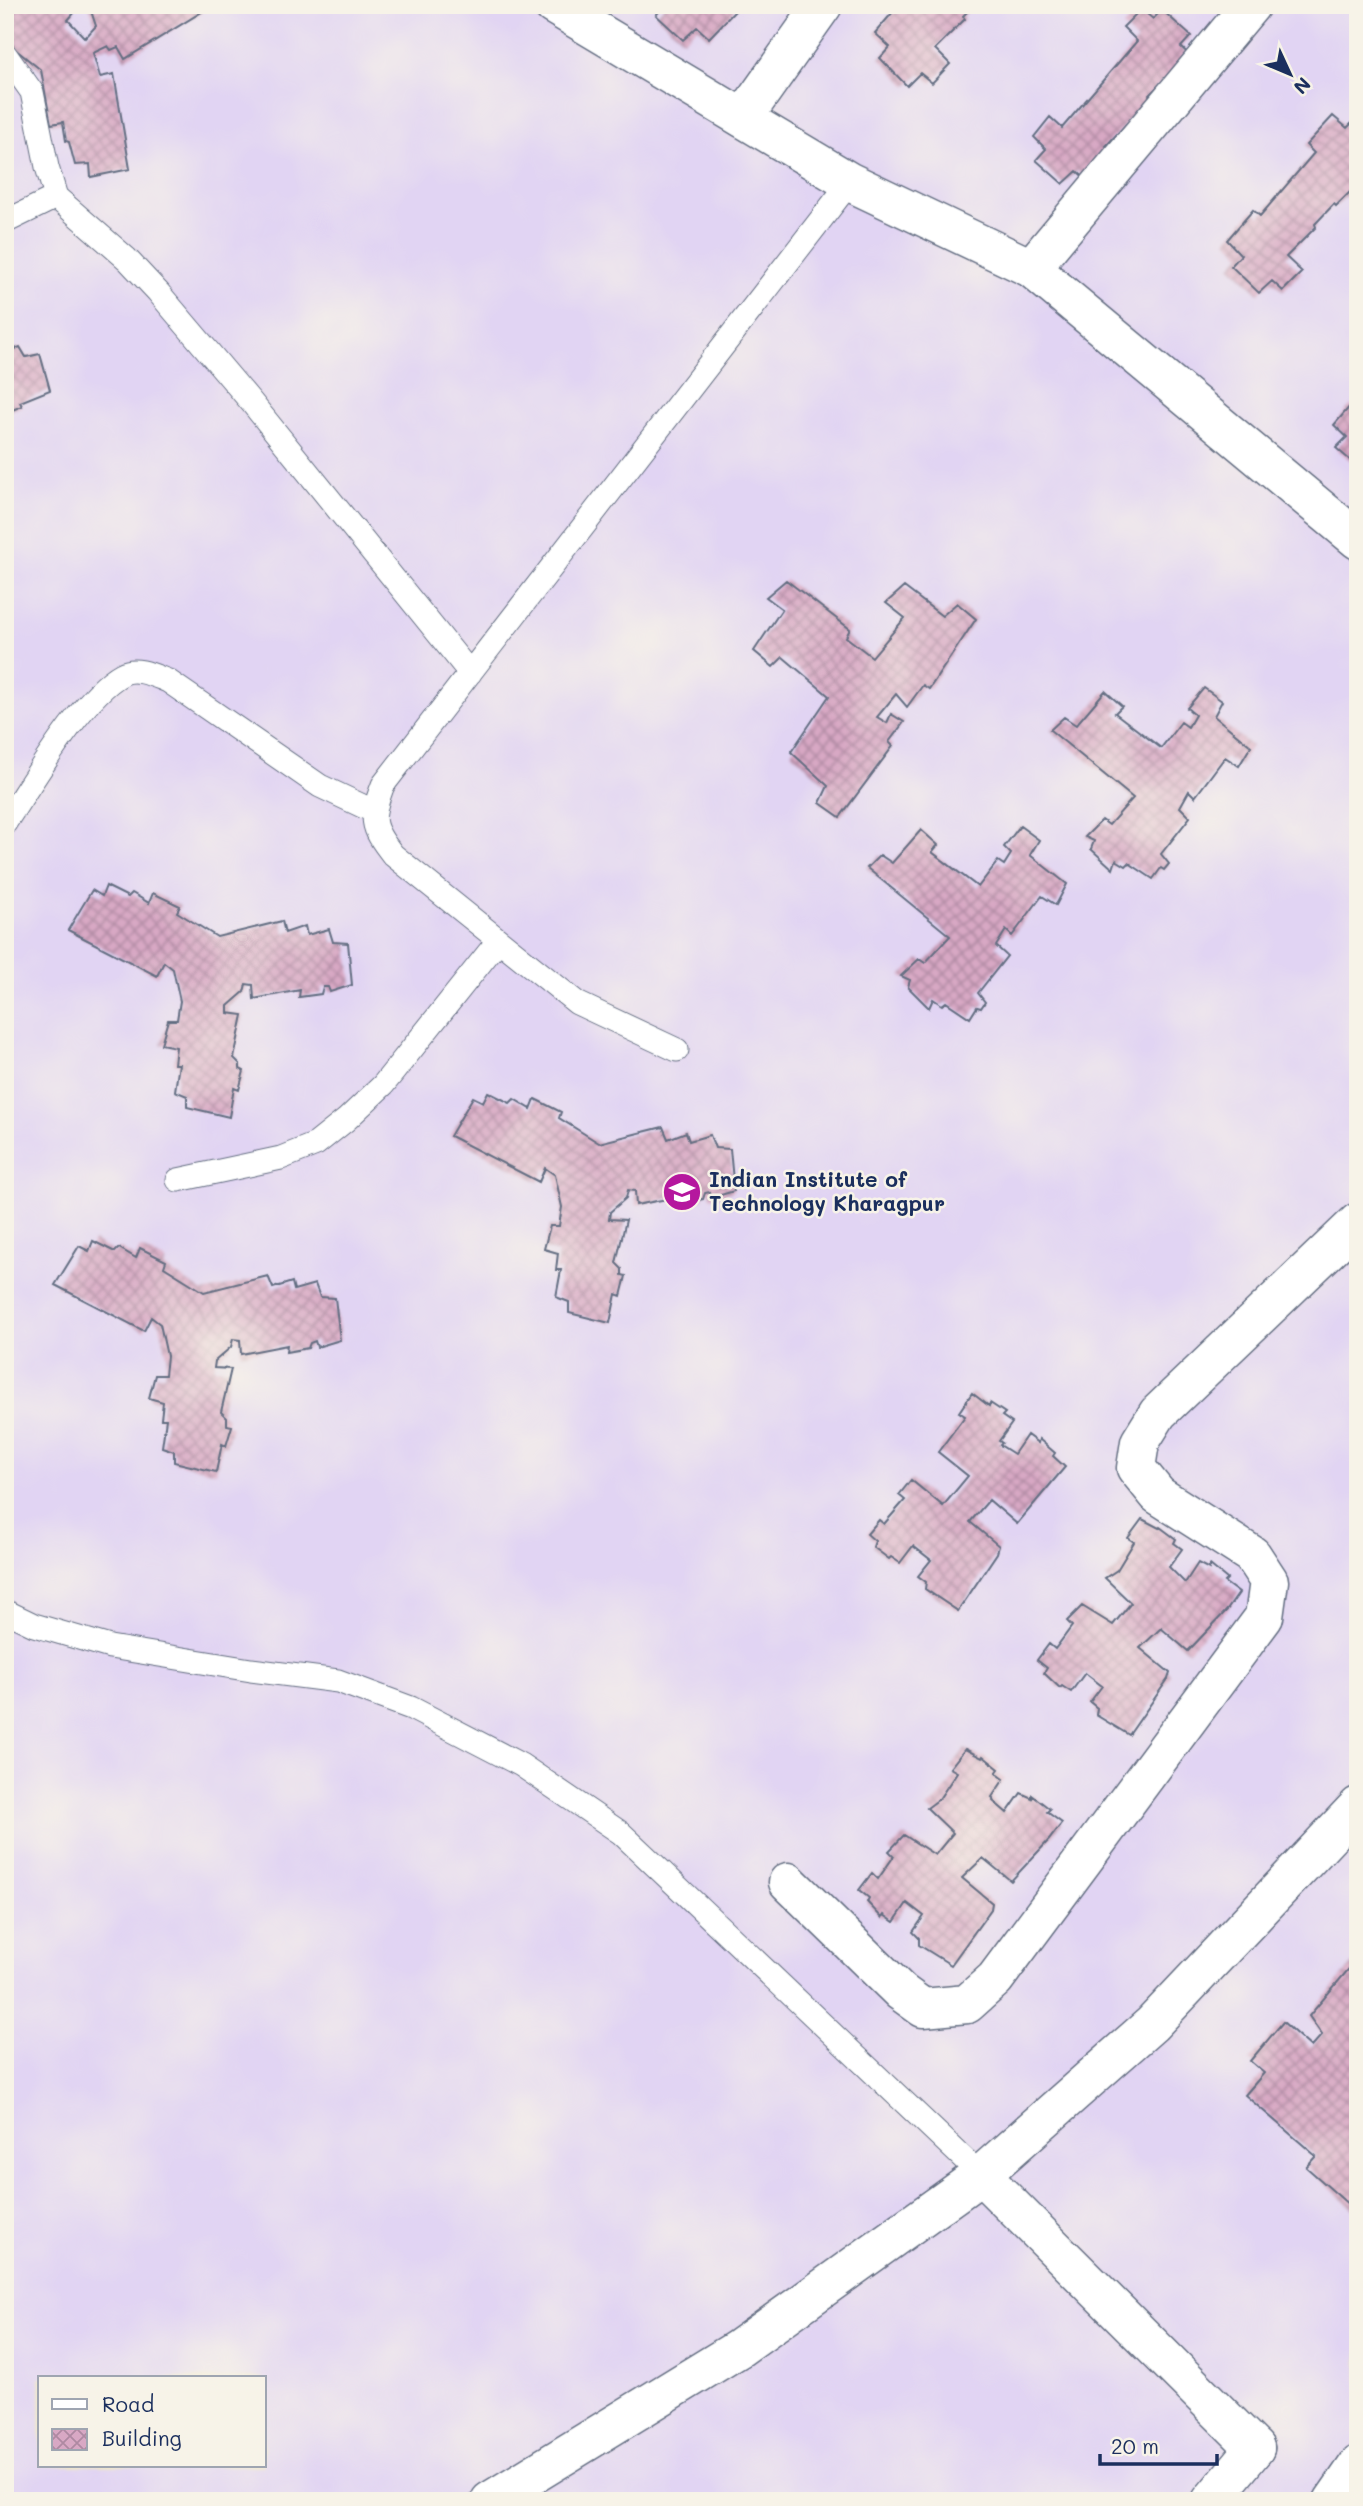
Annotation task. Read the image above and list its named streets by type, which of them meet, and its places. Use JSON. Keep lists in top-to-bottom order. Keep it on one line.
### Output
{"places":{"school or university":["Indian Institute of Technology Kharagpur"]},"legend":["Road","Building"],"scale_bar":"20 m","north":"bottom right"}
